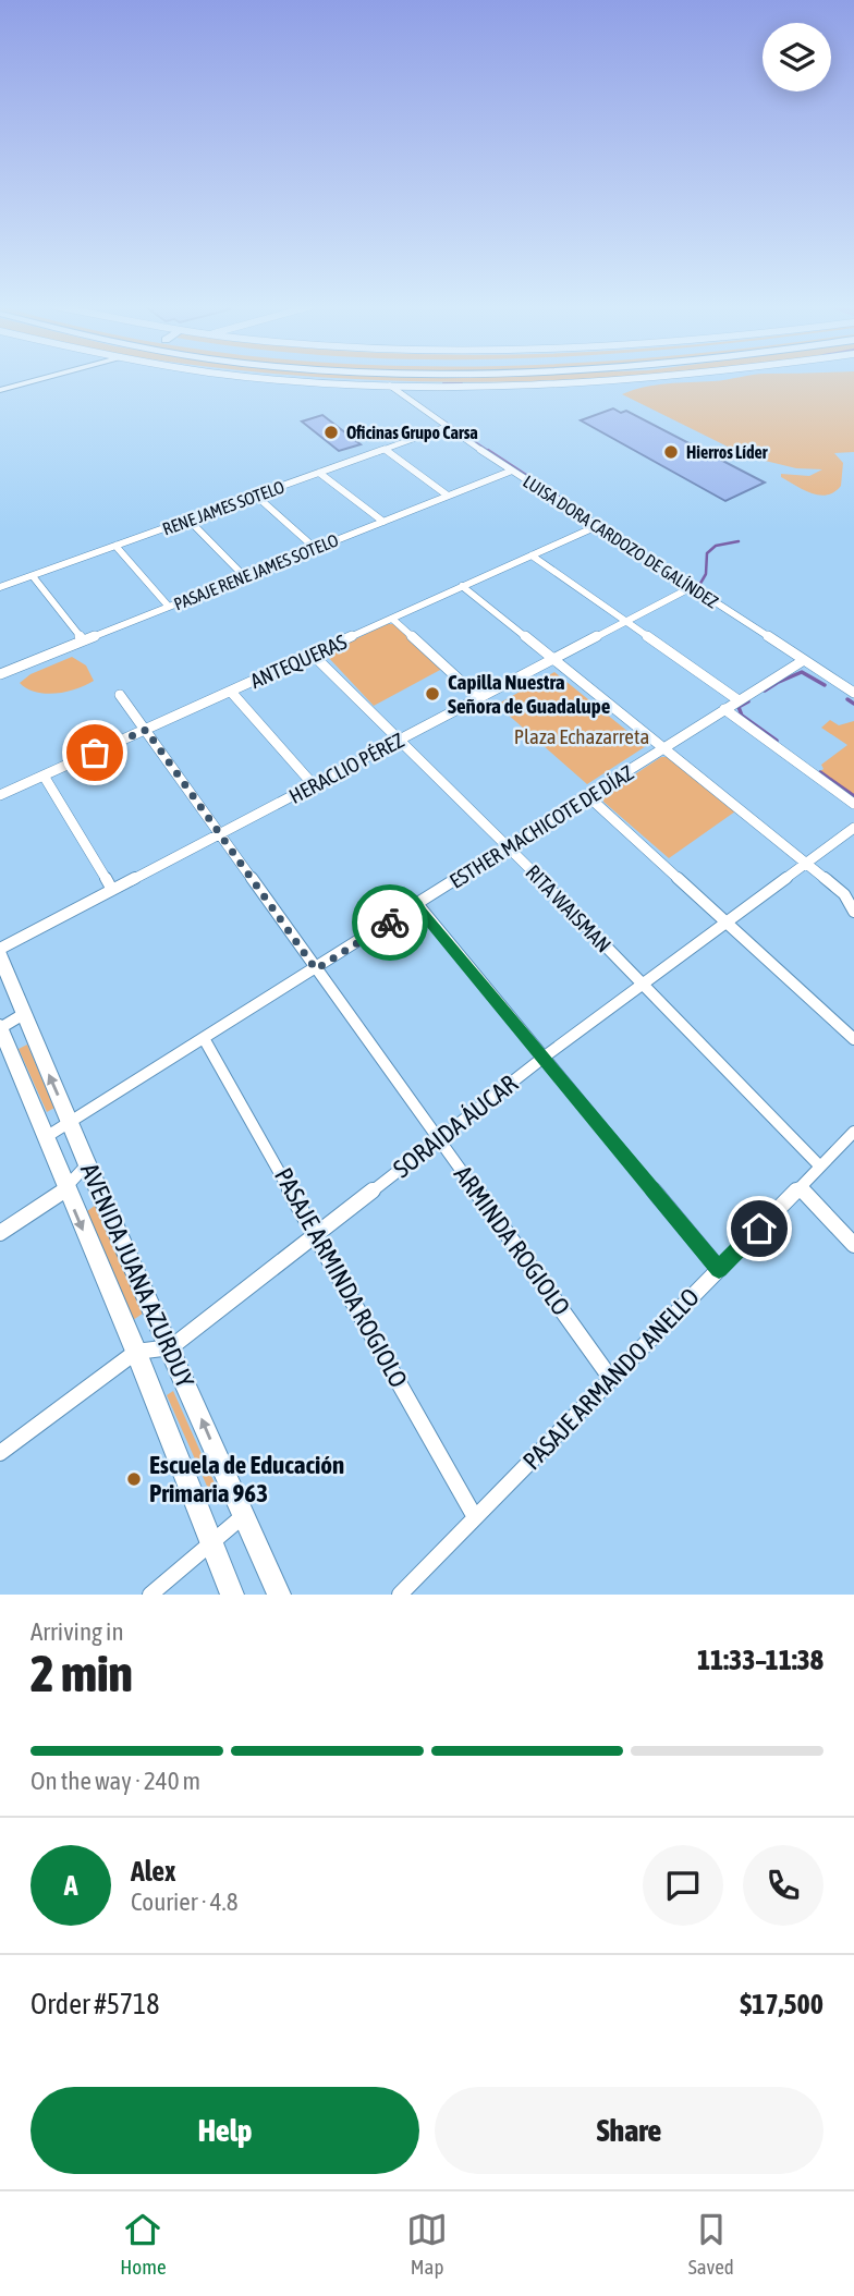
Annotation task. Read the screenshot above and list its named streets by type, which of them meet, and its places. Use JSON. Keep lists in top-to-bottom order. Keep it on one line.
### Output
{"streets":{"main road":["AVENIDA JUANA AZURDUY"],"street":["RENE JAMES SOTELO","LUISA DORA CARDOZO DE GALÍNDEZ","PASAJE RENE JAMES SOTELO","ANTEQUERAS","HERACLIO PÉREZ","ESTHER MACHICOTE DE DÍAZ","RITA WAISMAN","SORAIDA ÁUCAR","ARMINDA ROGIOLO","PASAJE ARMINDA ROGIOLO","PASAJE ARMANDO ANELLO"]},"crossings":[["RENE JAMES SOTELO","LUISA DORA CARDOZO DE GALÍNDEZ"],["LUISA DORA CARDOZO DE GALÍNDEZ","PASAJE RENE JAMES SOTELO"],["LUISA DORA CARDOZO DE GALÍNDEZ","ANTEQUERAS"],["LUISA DORA CARDOZO DE GALÍNDEZ","HERACLIO PÉREZ"],["LUISA DORA CARDOZO DE GALÍNDEZ","ESTHER MACHICOTE DE DÍAZ"],["ANTEQUERAS","RITA WAISMAN"],["ANTEQUERAS","ARMINDA ROGIOLO"],["HERACLIO PÉREZ","RITA WAISMAN"],["HERACLIO PÉREZ","ARMINDA ROGIOLO"],["ESTHER MACHICOTE DE DÍAZ","RITA WAISMAN"],["ESTHER MACHICOTE DE DÍAZ","ARMINDA ROGIOLO"],["ESTHER MACHICOTE DE DÍAZ","AVENIDA JUANA AZURDUY"],["ESTHER MACHICOTE DE DÍAZ","PASAJE ARMINDA ROGIOLO"],["RITA WAISMAN","SORAIDA ÁUCAR"],["RITA WAISMAN","PASAJE ARMANDO ANELLO"],["SORAIDA ÁUCAR","ARMINDA ROGIOLO"],["SORAIDA ÁUCAR","AVENIDA JUANA AZURDUY"],["SORAIDA ÁUCAR","PASAJE ARMINDA ROGIOLO"],["ARMINDA ROGIOLO","PASAJE ARMANDO ANELLO"],["PASAJE ARMINDA ROGIOLO","PASAJE ARMANDO ANELLO"]],"parks":["Plaza Echazarreta"],"places":["Oficinas Grupo Carsa","Hierros Líder","Capilla Nuestra Señora de Guadalupe","Escuela de Educación Primaria 963"],"page":{"heading":["2 min","Arriving in","11:33–11:38"],"panel":["Alex","Courier · 4.8","Order #5718","$17,500"],"bar":"On the way · 240 m","round":"A","buttons":["Help","Share"],"tabs":["Home","Map","Saved"]}}
